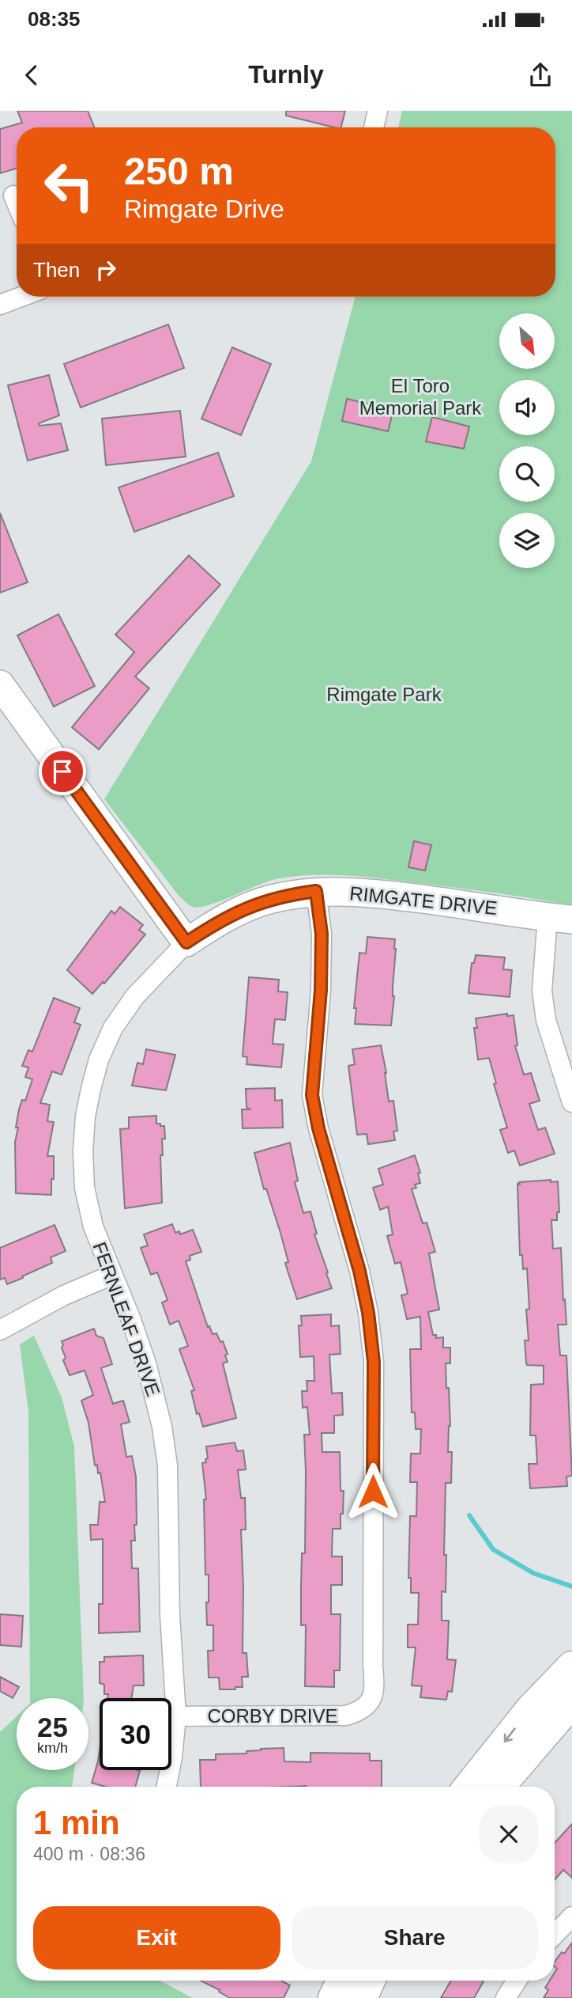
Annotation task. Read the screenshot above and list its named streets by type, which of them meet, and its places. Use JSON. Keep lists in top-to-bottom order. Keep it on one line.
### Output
{"streets":{"street":["RIMGATE DRIVE","FERNLEAF DRIVE","CORBY DRIVE"]},"crossings":[["RIMGATE DRIVE","FERNLEAF DRIVE"],["RIMGATE DRIVE","CORBY DRIVE"],["FERNLEAF DRIVE","CORBY DRIVE"]],"parks":["El Toro Memorial Park","Rimgate Park"],"north":"bottom right","page":{"status":"08:35","header":"Turnly","turn":["250 m","Rimgate Drive"],"then":"Then","speed":"25 km/h","limit":"30","heading":["1 min","400 m · 08:36"],"buttons":["Exit","Share"]}}
